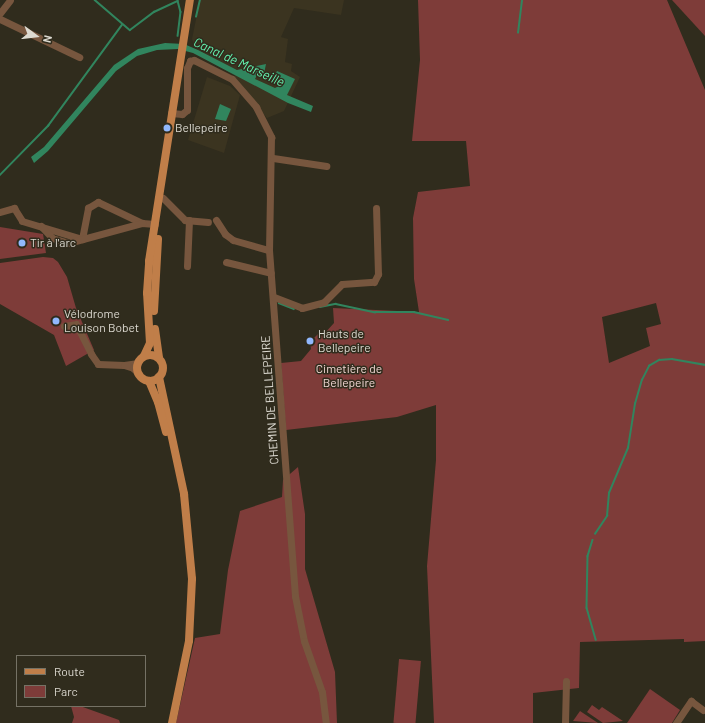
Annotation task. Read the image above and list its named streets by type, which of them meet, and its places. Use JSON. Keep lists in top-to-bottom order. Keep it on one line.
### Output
{"streets":{"street":["CHEMIN DE BELLEPEIRE"]},"water":["Canal de Marseille"],"parks":["Cimetière de Bellepeire"],"places":["Bellepeire","Tir à l'arc","Vélodrome Louison Bobet","Hauts de Bellepeire"],"legend":["Route","Parc"],"north":"right"}
